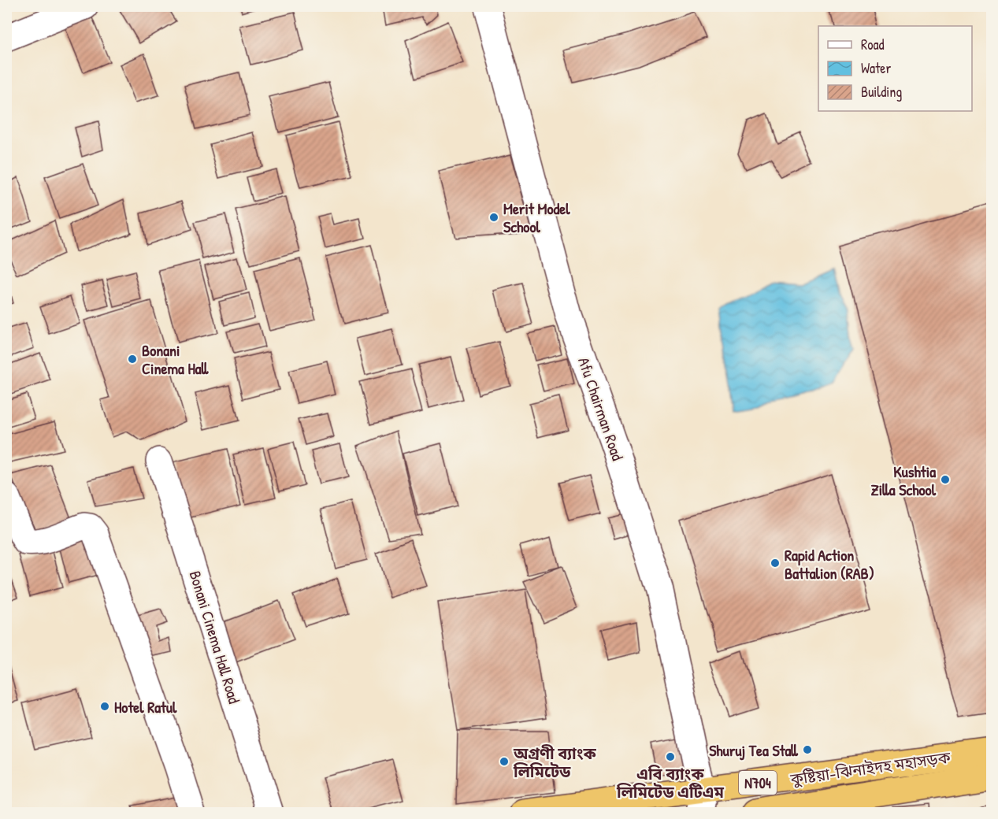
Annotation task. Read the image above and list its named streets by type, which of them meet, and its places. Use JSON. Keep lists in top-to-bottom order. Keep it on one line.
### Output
{"streets":{"highway":["কুষ্টিয়া-ঝিনাইদহ মহাসড়ক","N704"],"street":["Afu Chairman Road","Bonani Cinema Hall Road"]},"crossings":[["Afu Chairman Road","কুষ্টিয়া-ঝিনাইদহ মহাসড়ক"]],"places":["Merit Model School","Bonani Cinema Hall","Kushtia Zilla School","Rapid Action Battalion (RAB)","Hotel Ratul","Shuruj Tea Stall","এবি ব্যাংক লিমিটেড এটিএম","অগ্রণী ব্যাংক লিমিটেড"],"legend":["Road","Water","Building"]}
